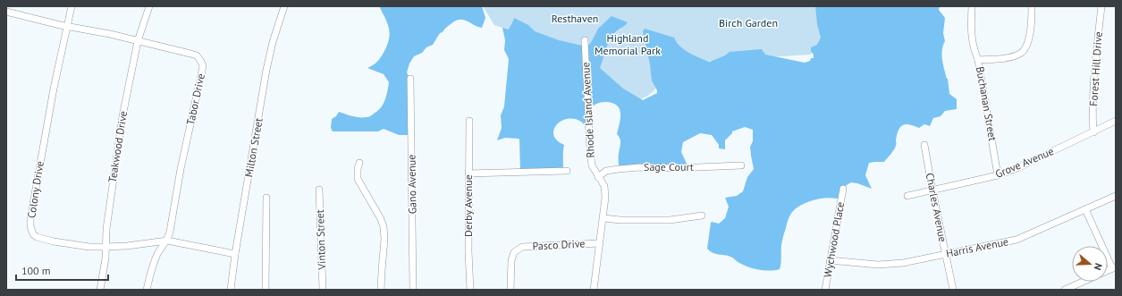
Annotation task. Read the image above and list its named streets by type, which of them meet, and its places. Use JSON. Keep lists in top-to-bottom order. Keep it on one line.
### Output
{"streets":{"street":["Forest Hill Drive","Tabor Drive","Buchanan Street","Rhode Island Avenue","Teakwood Drive","Milton Street","Grove Avenue","Sage Court","Gano Avenue","Colony Drive","Derby Avenue","Charles Avenue","Vinton Street","Wychwood Place","Pasco Drive","Harris Avenue"]},"crossings":[["Forest Hill Drive","Grove Avenue"],["Tabor Drive","Teakwood Drive"],["Tabor Drive","Colony Drive"],["Buchanan Street","Grove Avenue"],["Rhode Island Avenue","Sage Court"],["Rhode Island Avenue","Pasco Drive"],["Teakwood Drive","Colony Drive"],["Milton Street","Colony Drive"],["Grove Avenue","Charles Avenue"],["Charles Avenue","Harris Avenue"],["Wychwood Place","Harris Avenue"]],"parks":["Resthaven","Birch Garden","Highland Memorial Park"],"scale_bar":"100 m","north":"right"}
